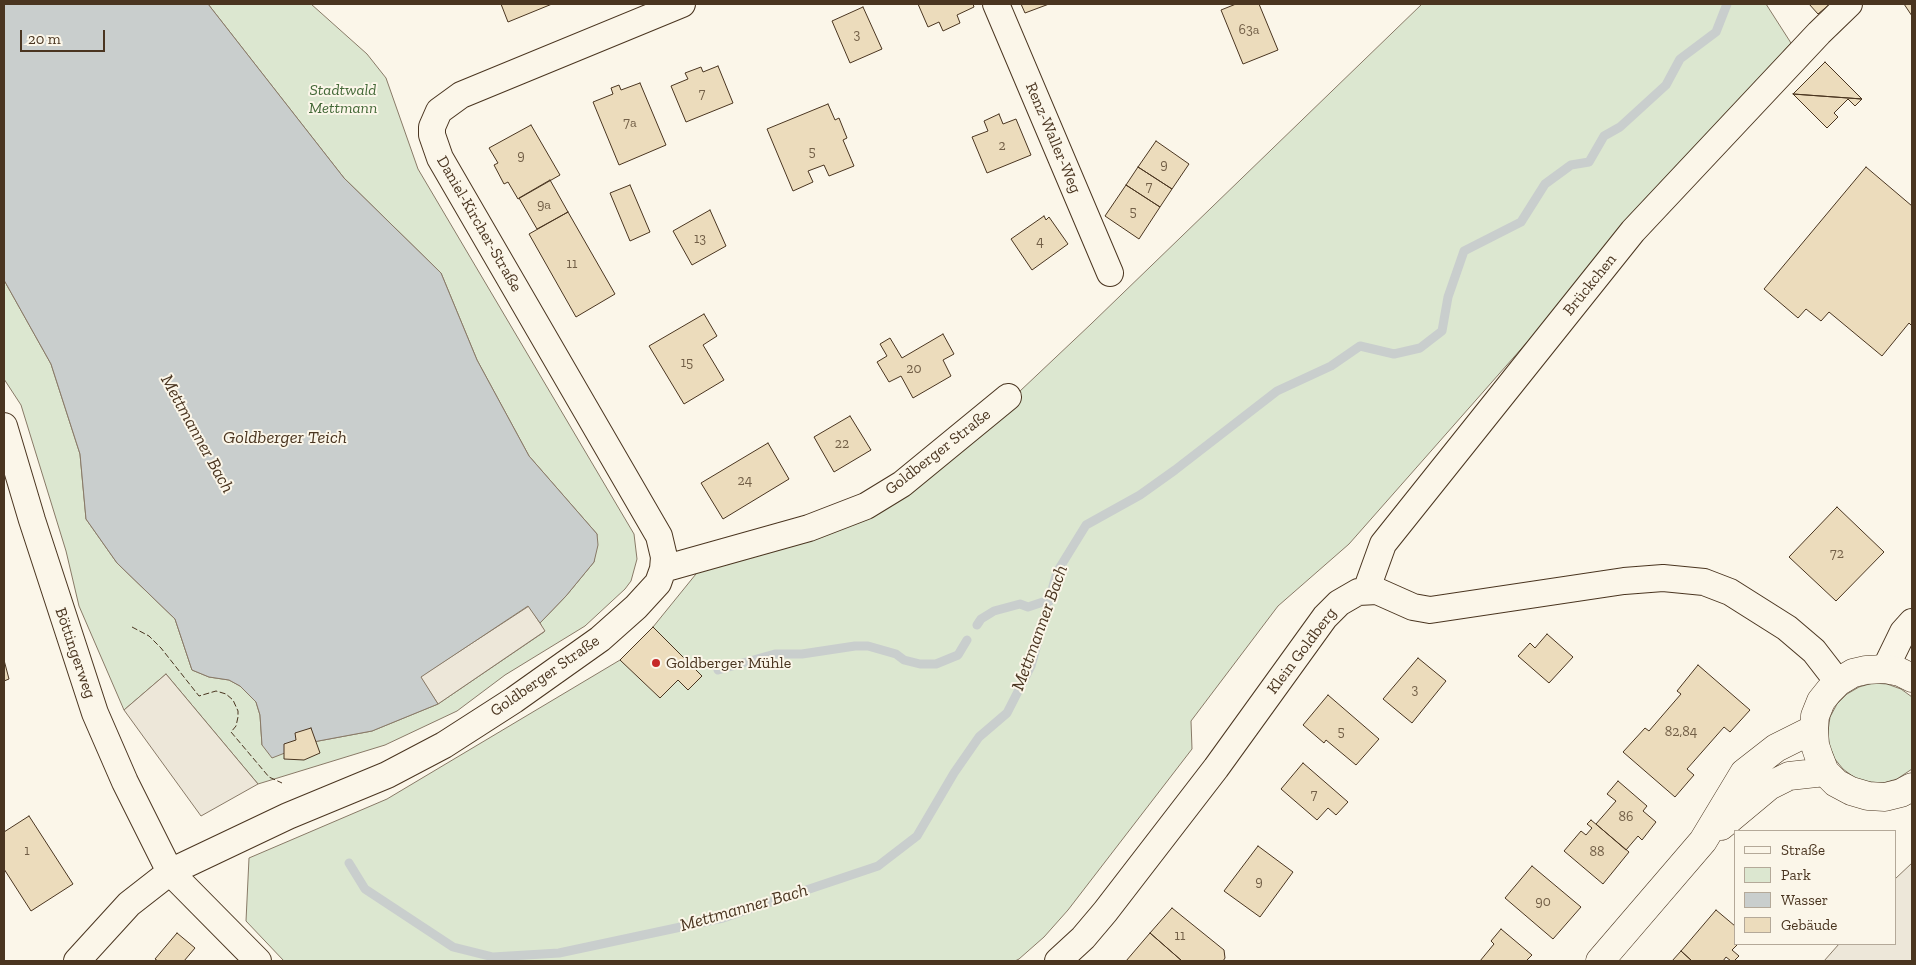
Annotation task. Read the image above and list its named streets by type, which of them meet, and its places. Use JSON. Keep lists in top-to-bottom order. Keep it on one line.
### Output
{"streets":{"street":["Renz-Waller-Weg","Daniel-Kircher-Straße","Brückchen","Goldberger Straße","Klein Goldberg","Böttingerweg"]},"crossings":[["Daniel-Kircher-Straße","Goldberger Straße"],["Brückchen","Klein Goldberg"],["Goldberger Straße","Böttingerweg"]],"water":["Mettmanner Bach","Goldberger Teich"],"parks":["Stadtwald Mettmann"],"places":["Goldberger Mühle"],"house_numbers":["63a","3","7","7a","2","5","9","9","7","9a","5","13","4","11","15","20","22","24","72","3","5","82,84","7","86","1","88","9","90","11"],"legend":["Straße","Park","Wasser","Gebäude"],"scale_bar":"20 m"}
